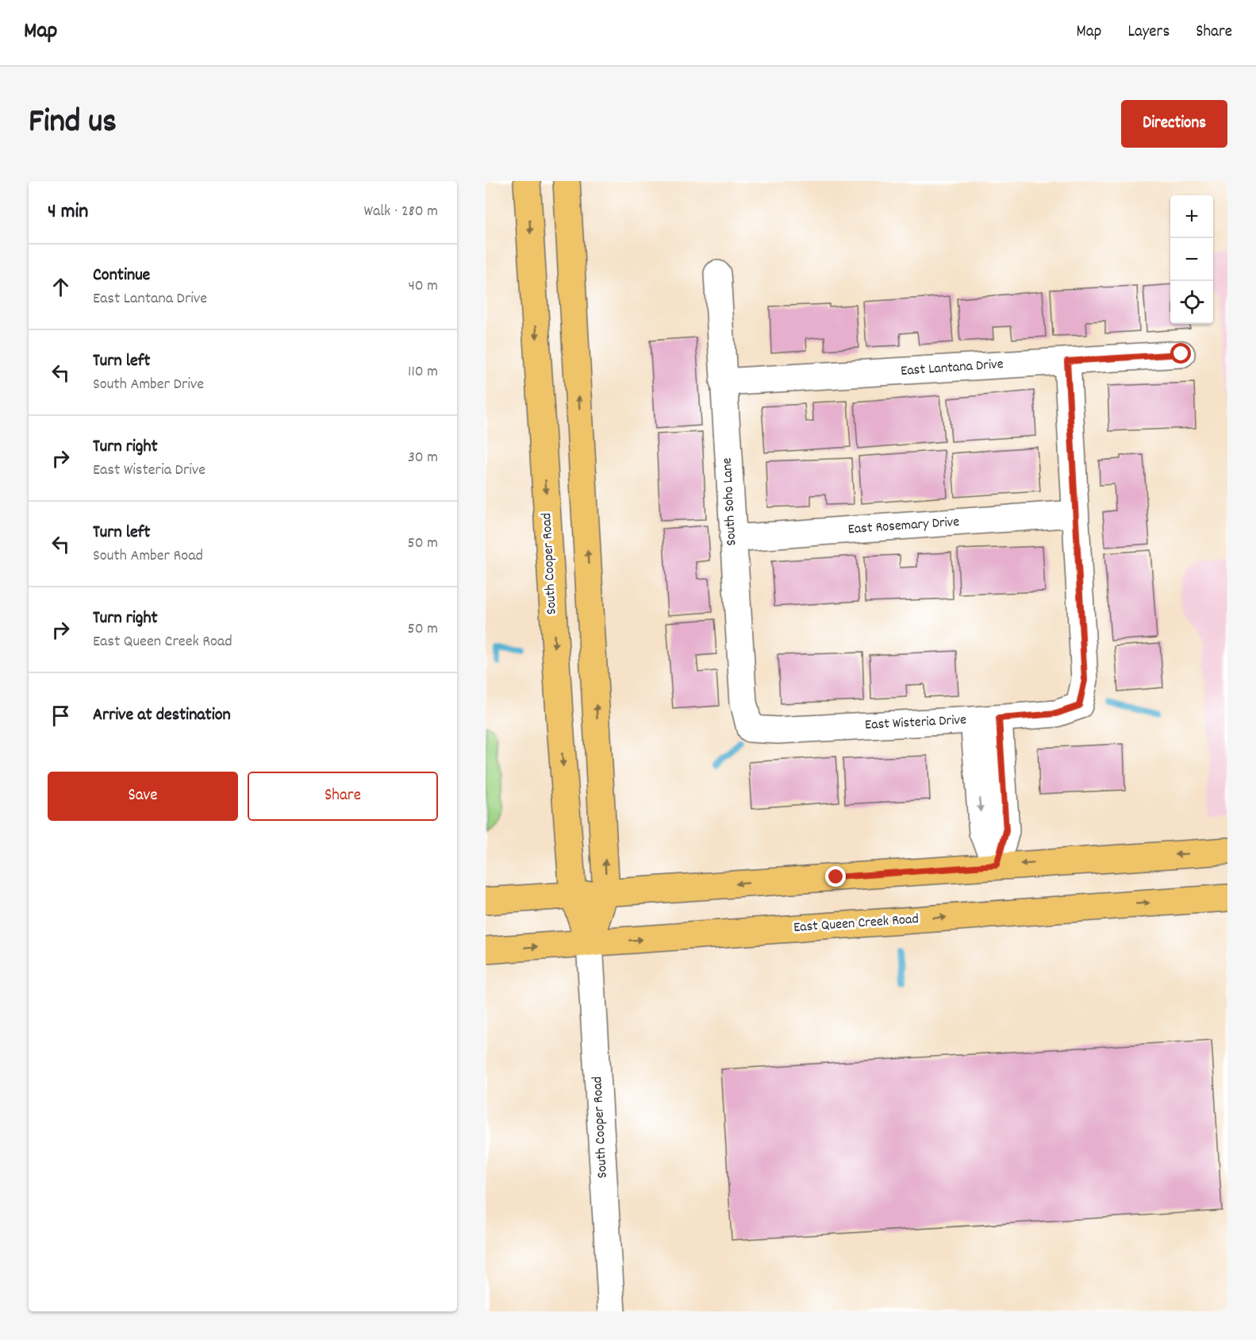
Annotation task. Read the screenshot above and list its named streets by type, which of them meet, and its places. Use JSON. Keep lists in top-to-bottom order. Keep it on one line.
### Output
{"streets":{"main road":["South Cooper Road","East Queen Creek Road"],"street":["East Lantana Drive","South Soho Lane","East Rosemary Drive","East Wisteria Drive"]},"crossings":[["East Lantana Drive","South Soho Lane"],["South Soho Lane","East Rosemary Drive"],["South Soho Lane","East Wisteria Drive"],["East Rosemary Drive","East Wisteria Drive"],["South Cooper Road","East Queen Creek Road"]],"page":{"header":"Map","nav":["Map","Layers","Share"],"title":"Find us","buttons":["Directions",["Save","Share"]],"heading":["4 min","Walk · 280 m"],"map_buttons":["+","−"],"list":[["Continue","East Lantana Drive","40 m"],["Turn left","South Amber Drive","110 m"],["Turn right","East Wisteria Drive","30 m"],["Turn left","South Amber Road","50 m"],["Turn right","East Queen Creek Road","50 m"],"Arrive at destination"]}}
